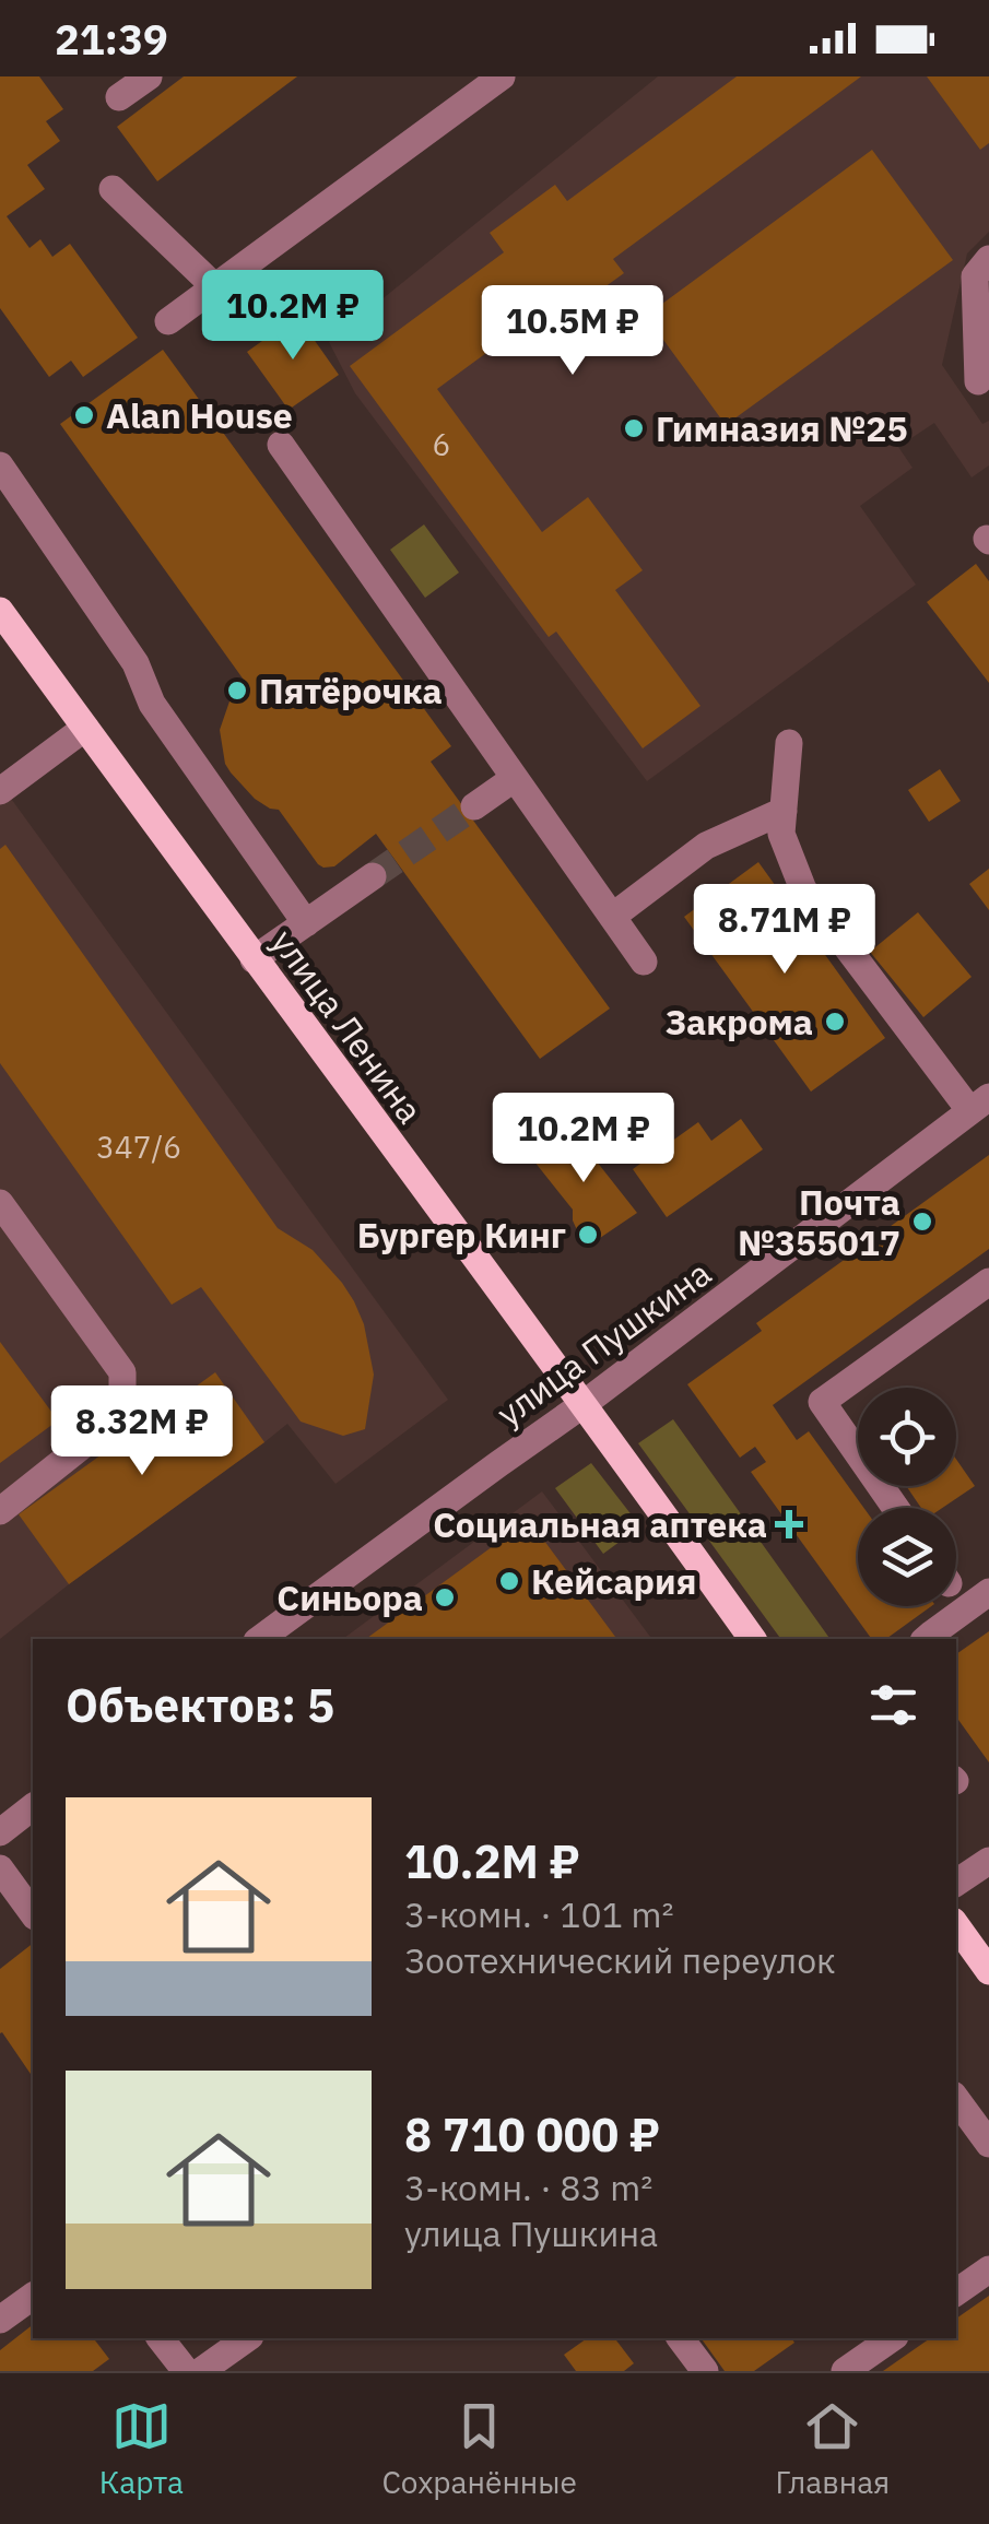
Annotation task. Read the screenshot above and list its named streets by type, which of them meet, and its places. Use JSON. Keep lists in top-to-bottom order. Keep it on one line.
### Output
{"streets":{"main road":["улица Ленина"],"street":["улица Пушкина"]},"crossings":[["улица Ленина","улица Пушкина"]],"places":{"other":["Alan House","Гимназия №25","Пятёрочка","Закрома","Почта №355017","Бургер Кинг","Кейсария","Синьора"],"health":["Социальная аптека"]},"house_numbers":["6","347/6"],"page":{"status":"21:39","price":["10.2M ₽","10.5M ₽","8.71M ₽","10.2M ₽","8.32M ₽"],"heading":"Объектов: 5","list":[{"name":"10.2M ₽","note":"3-комн. · 101 m² · Зоотехнический переулок"},{"name":"8 710 000 ₽","note":"3-комн. · 83 m² · улица Пушкина"}],"tabs":["Карта","Сохранённые","Главная"]}}
